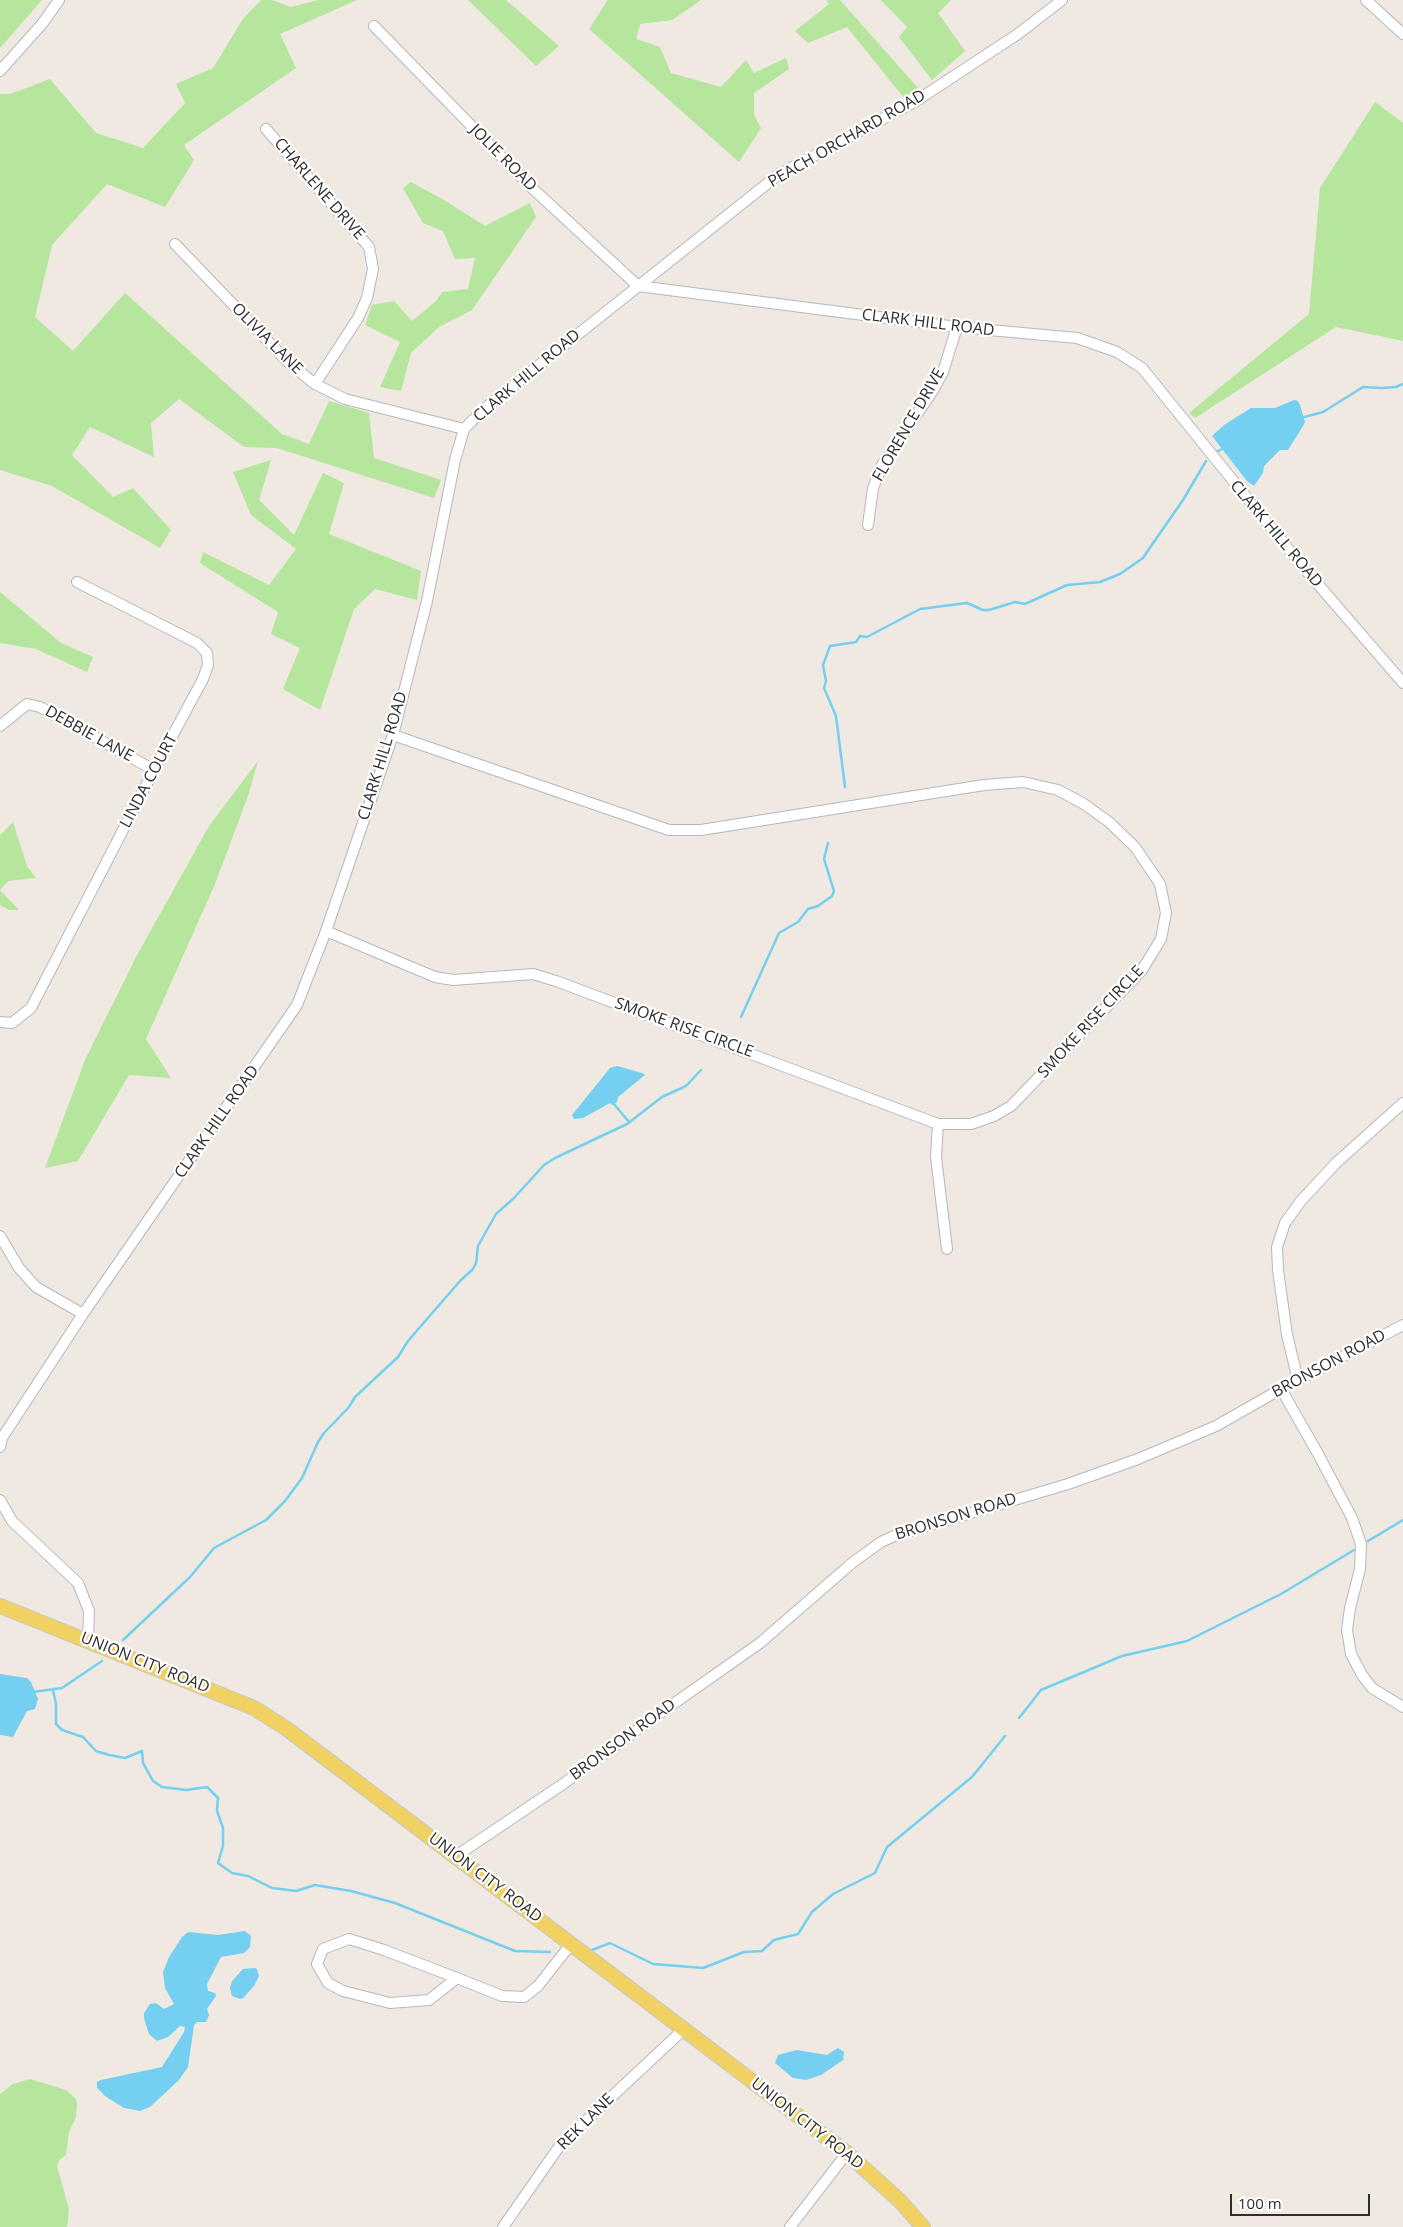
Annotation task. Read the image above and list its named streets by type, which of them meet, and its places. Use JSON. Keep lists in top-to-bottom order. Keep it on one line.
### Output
{"streets":{"main road":["UNION CITY ROAD"],"street":["PEACH ORCHARD ROAD","JOLIE ROAD","CHARLENE DRIVE","CLARK HILL ROAD","OLIVIA LANE","FLORENCE DRIVE","DEBBIE LANE","LINDA COURT","SMOKE RISE CIRCLE","BRONSON ROAD","REK LANE"]},"crossings":[["PEACH ORCHARD ROAD","JOLIE ROAD"],["PEACH ORCHARD ROAD","CLARK HILL ROAD"],["JOLIE ROAD","CLARK HILL ROAD"],["CHARLENE DRIVE","OLIVIA LANE"],["CLARK HILL ROAD","OLIVIA LANE"],["CLARK HILL ROAD","FLORENCE DRIVE"],["CLARK HILL ROAD","SMOKE RISE CIRCLE"],["DEBBIE LANE","LINDA COURT"],["BRONSON ROAD","UNION CITY ROAD"],["UNION CITY ROAD","REK LANE"]],"scale_bar":"100 m"}
